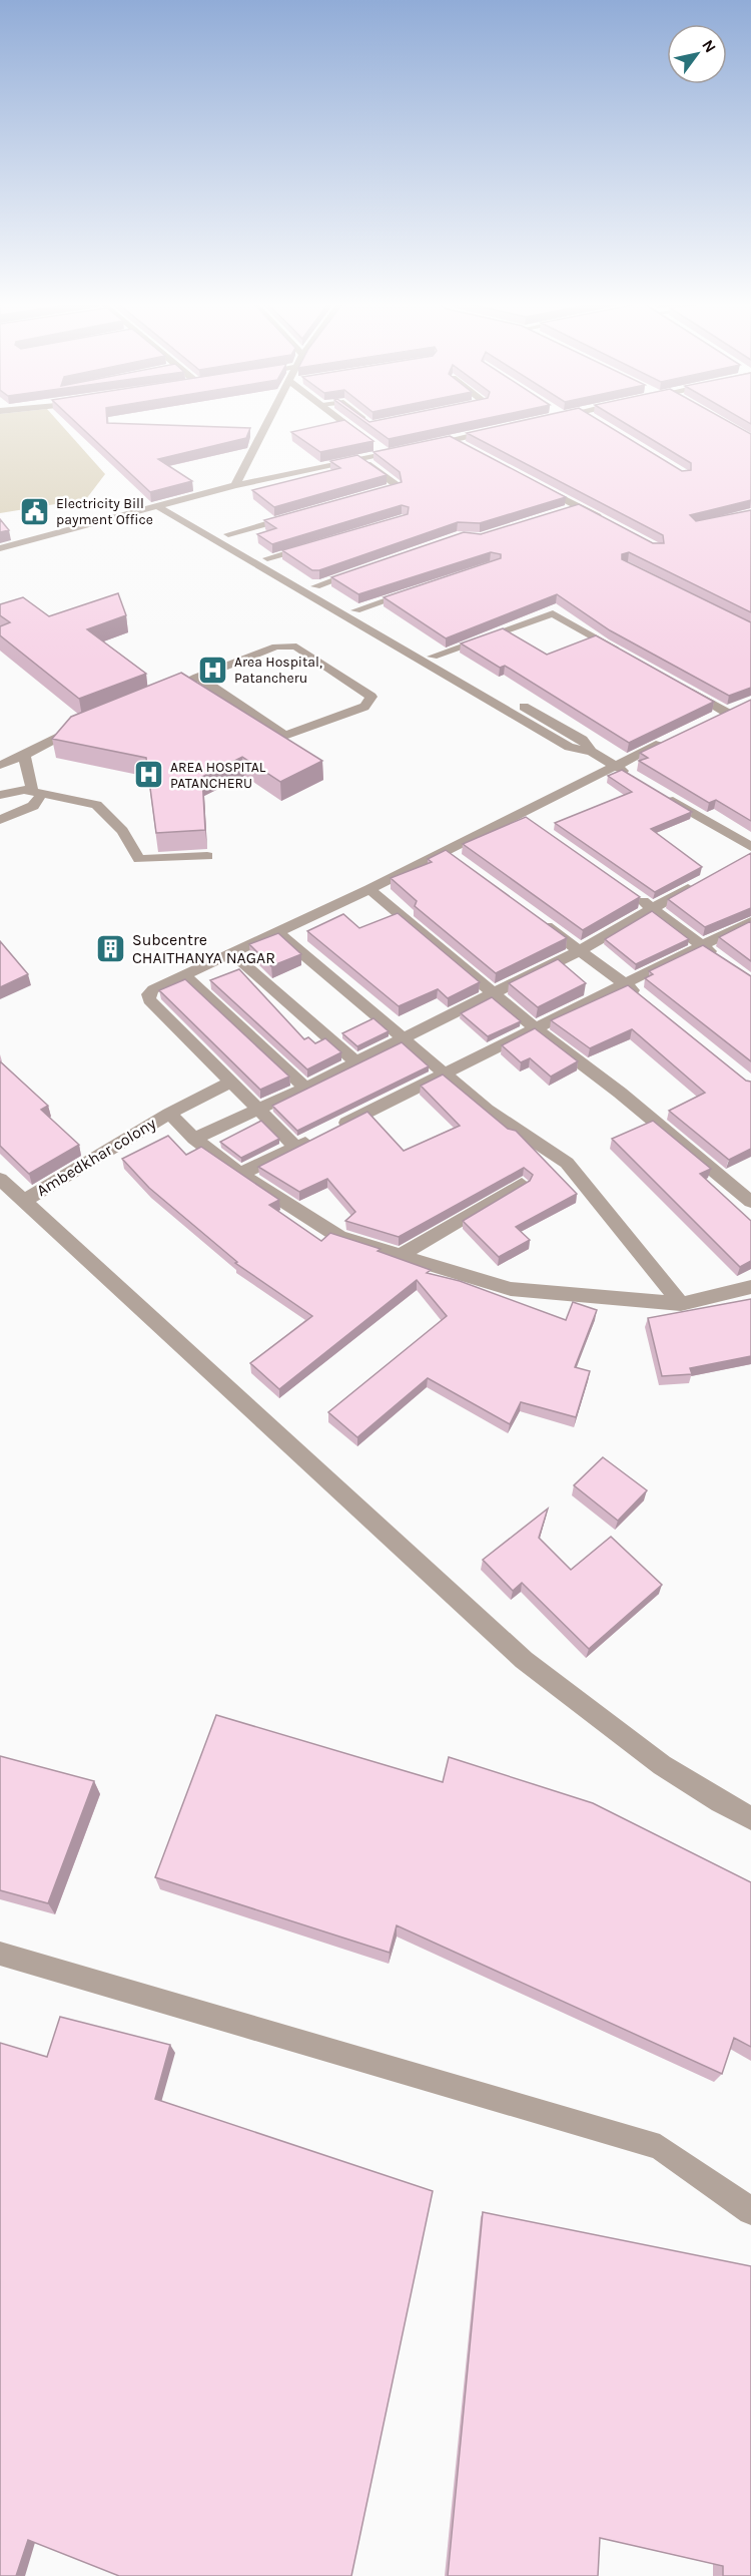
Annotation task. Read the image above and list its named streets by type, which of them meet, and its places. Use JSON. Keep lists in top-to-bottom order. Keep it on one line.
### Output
{"streets":{"street":["Ambedkhar colony"]},"places":{"public building":["Electricity Bill payment Office"],"hospital":["Area Hospital, Patancheru","AREA HOSPITAL PATANCHERU"],"building":["Subcentre CHAITHANYA NAGAR"]},"north":"top right"}
